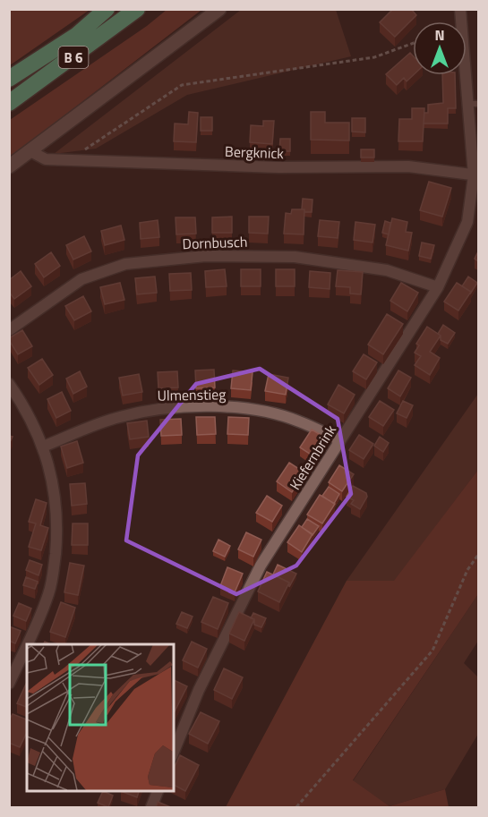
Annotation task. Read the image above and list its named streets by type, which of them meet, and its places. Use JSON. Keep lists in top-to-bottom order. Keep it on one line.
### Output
{"streets":{"highway":["B 6"],"street":["Bergknick","Dornbusch","Ulmenstieg","Kiefernbrink"]},"crossings":[["Bergknick","Kiefernbrink"],["Dornbusch","Kiefernbrink"],["Ulmenstieg","Kiefernbrink"]],"north":"top"}
